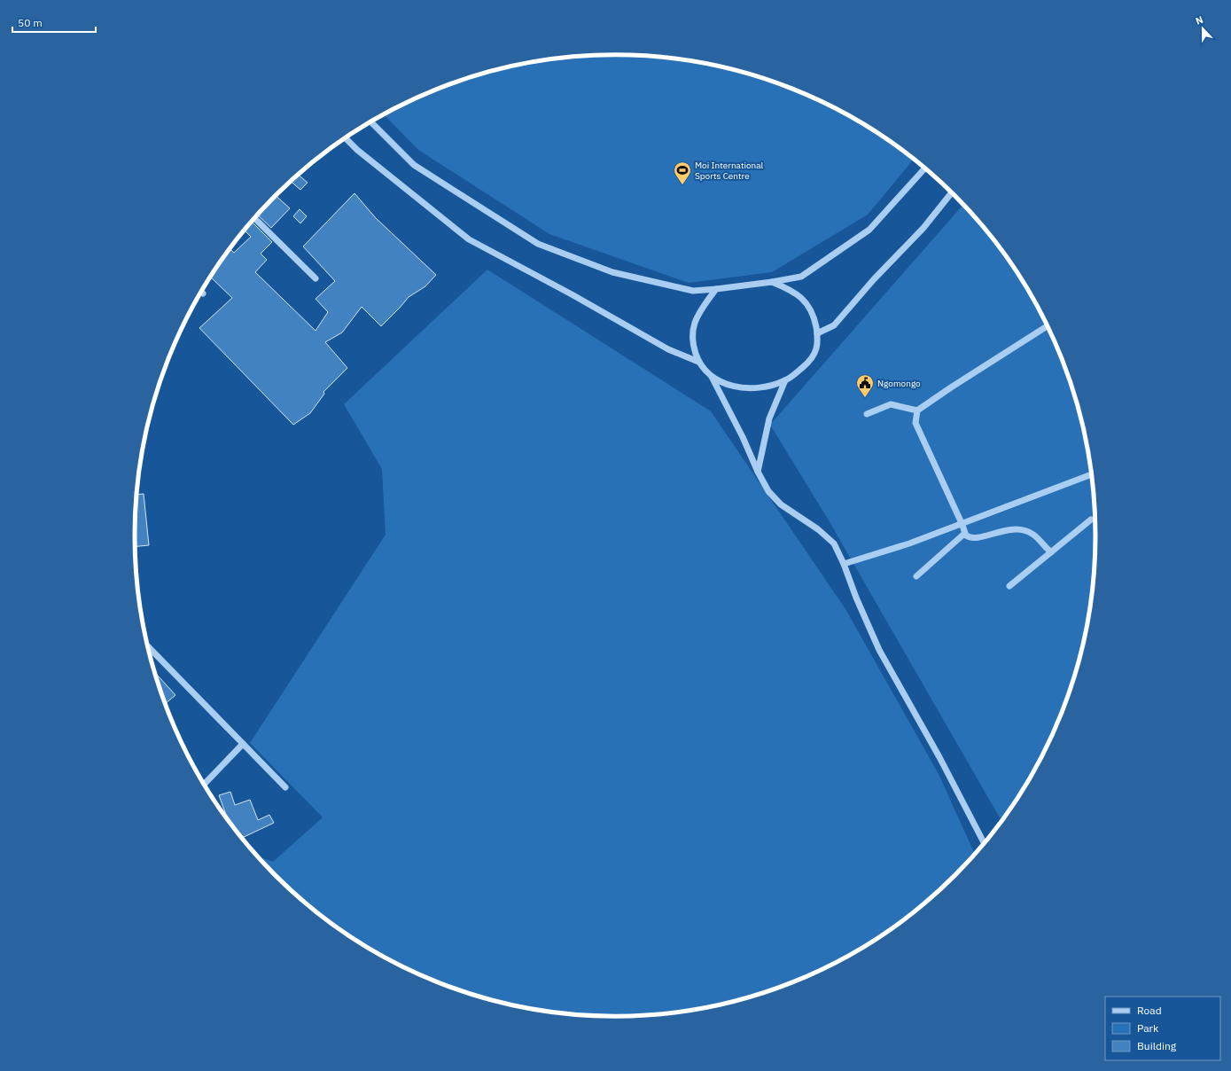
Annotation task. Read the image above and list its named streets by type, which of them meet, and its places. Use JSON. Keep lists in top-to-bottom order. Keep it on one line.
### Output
{"places":{"sports":["Moi International Sports Centre"],"public building":["Ngomongo"]},"legend":["Road","Park","Building"],"scale_bar":"50 m","north":"top"}
